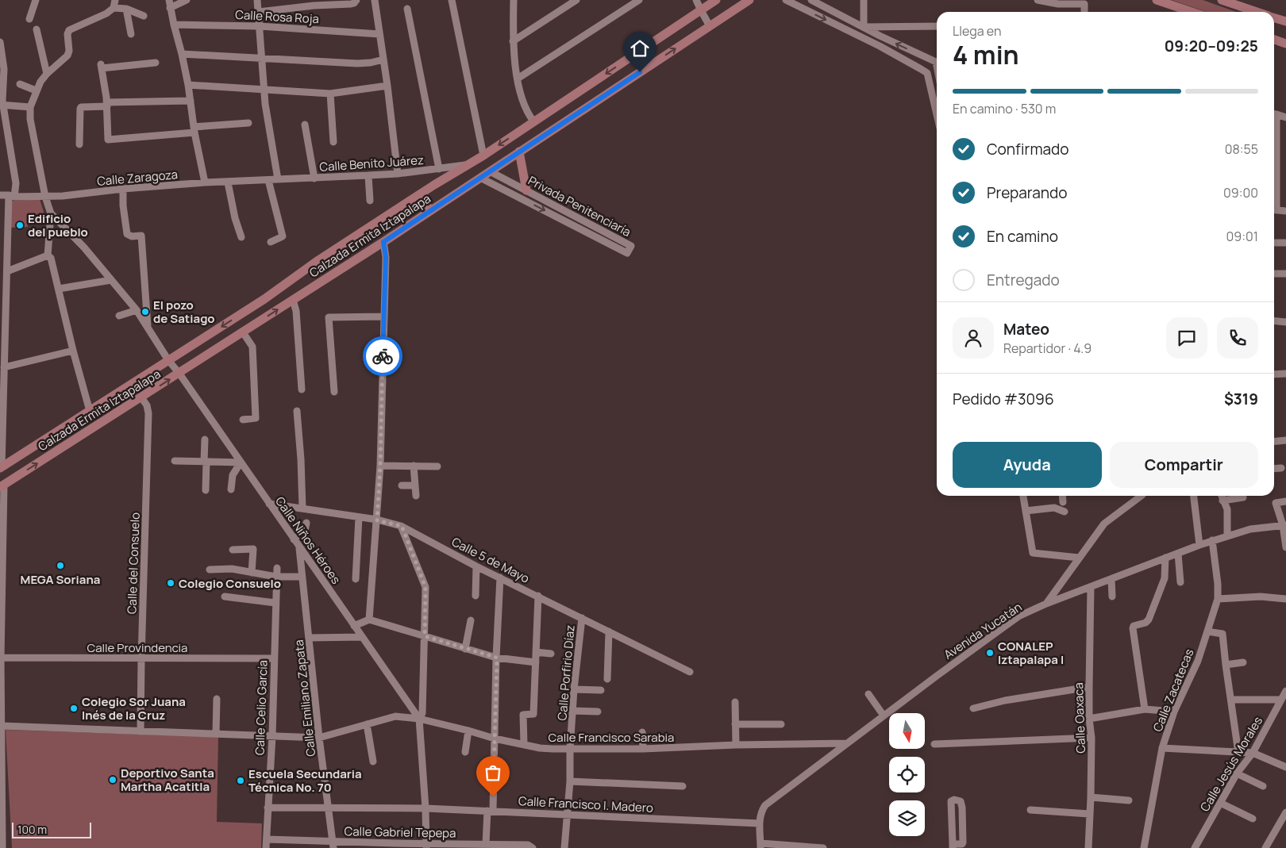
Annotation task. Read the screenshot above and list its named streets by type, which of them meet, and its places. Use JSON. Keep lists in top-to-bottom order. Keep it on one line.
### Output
{"streets":{"main road":["Calzada Ermita Iztapalapa"],"street":["Calle Rosa Roja","Calle Benito Juárez","Calle Zaragoza","Privada Penitenciaría","Calle Niños Héroes","Calle 5 de Mayo","Calle del Consuelo","Avenida Yucatán","Calle Provindencia","Calle Porfirio Díaz","Calle Zacatecas","Calle Emiliano Zapata","Calle Celio García","Calle Oaxaca","Calle Francisco Sarabia","Calle Jesús Morales","Calle Francisco I. Madero","Calle Gabriel Tepepa"]},"crossings":[["Calle Benito Juárez","Calle Zaragoza"],["Calle Benito Juárez","Calzada Ermita Iztapalapa"],["Privada Penitenciaría","Calzada Ermita Iztapalapa"],["Calzada Ermita Iztapalapa","Calle Niños Héroes"],["Calzada Ermita Iztapalapa","Calle del Consuelo"],["Calle Niños Héroes","Calle 5 de Mayo"],["Calle Niños Héroes","Calle Emiliano Zapata"],["Calle Niños Héroes","Calle Francisco Sarabia"],["Calle 5 de Mayo","Calle Porfirio Díaz"],["Calle del Consuelo","Calle Provindencia"],["Calle del Consuelo","Calle Francisco Sarabia"],["Avenida Yucatán","Calle Zacatecas"],["Avenida Yucatán","Calle Oaxaca"],["Avenida Yucatán","Calle Francisco Sarabia"],["Avenida Yucatán","Calle Francisco I. Madero"],["Calle Provindencia","Calle Celio García"],["Calle Porfirio Díaz","Calle Francisco Sarabia"],["Calle Porfirio Díaz","Calle Francisco I. Madero"],["Calle Emiliano Zapata","Calle Francisco Sarabia"],["Calle Emiliano Zapata","Calle Francisco I. Madero"],["Calle Emiliano Zapata","Calle Gabriel Tepepa"],["Calle Celio García","Calle Francisco Sarabia"],["Calle Celio García","Calle Francisco I. Madero"],["Calle Celio García","Calle Gabriel Tepepa"]],"places":["Edificio del pueblo","El pozo de Satiago","MEGA Soriana","Colegio Consuelo","CONALEP Iztapalapa I","Colegio Sor Juana Inés de la Cruz","Deportivo Santa Martha Acatitla","Escuela Secundaria Técnica No. 70"],"scale_bar":"100 m","north":"bottom","page":{"heading":["4 min","Llega en","09:20–09:25"],"panel":["Mateo","Repartidor · 4.9","Pedido #3096","$319"],"bar":"En camino · 530 m","list":[["Confirmado","08:55"],["Preparando","09:00"],["En camino","09:01"],"Entregado"],"buttons":["Ayuda","Compartir"],"scale":"100 m"}}
